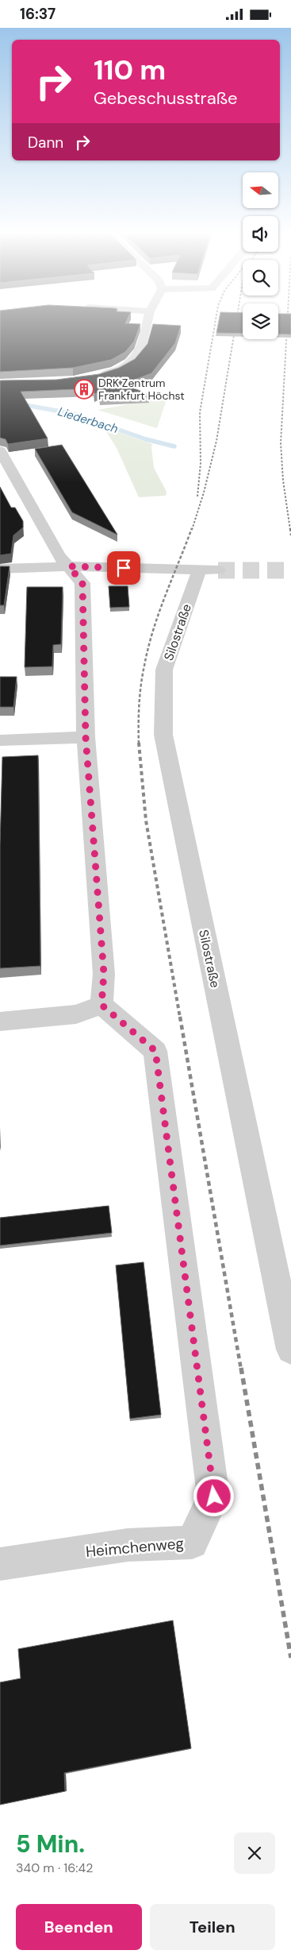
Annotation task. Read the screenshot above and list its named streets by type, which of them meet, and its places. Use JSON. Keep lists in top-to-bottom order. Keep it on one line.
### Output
{"streets":{"street":["Silostraße","Heimchenweg"]},"water":["Liederbach"],"places":{"building":["DRK Zentrum Frankfurt Höchst"]},"north":"left","page":{"status":"16:37","turn":["110 m","Gebeschusstraße"],"then":"Dann","heading":["5 Min.","340 m · 16:42"],"buttons":["Beenden","Teilen"]}}
